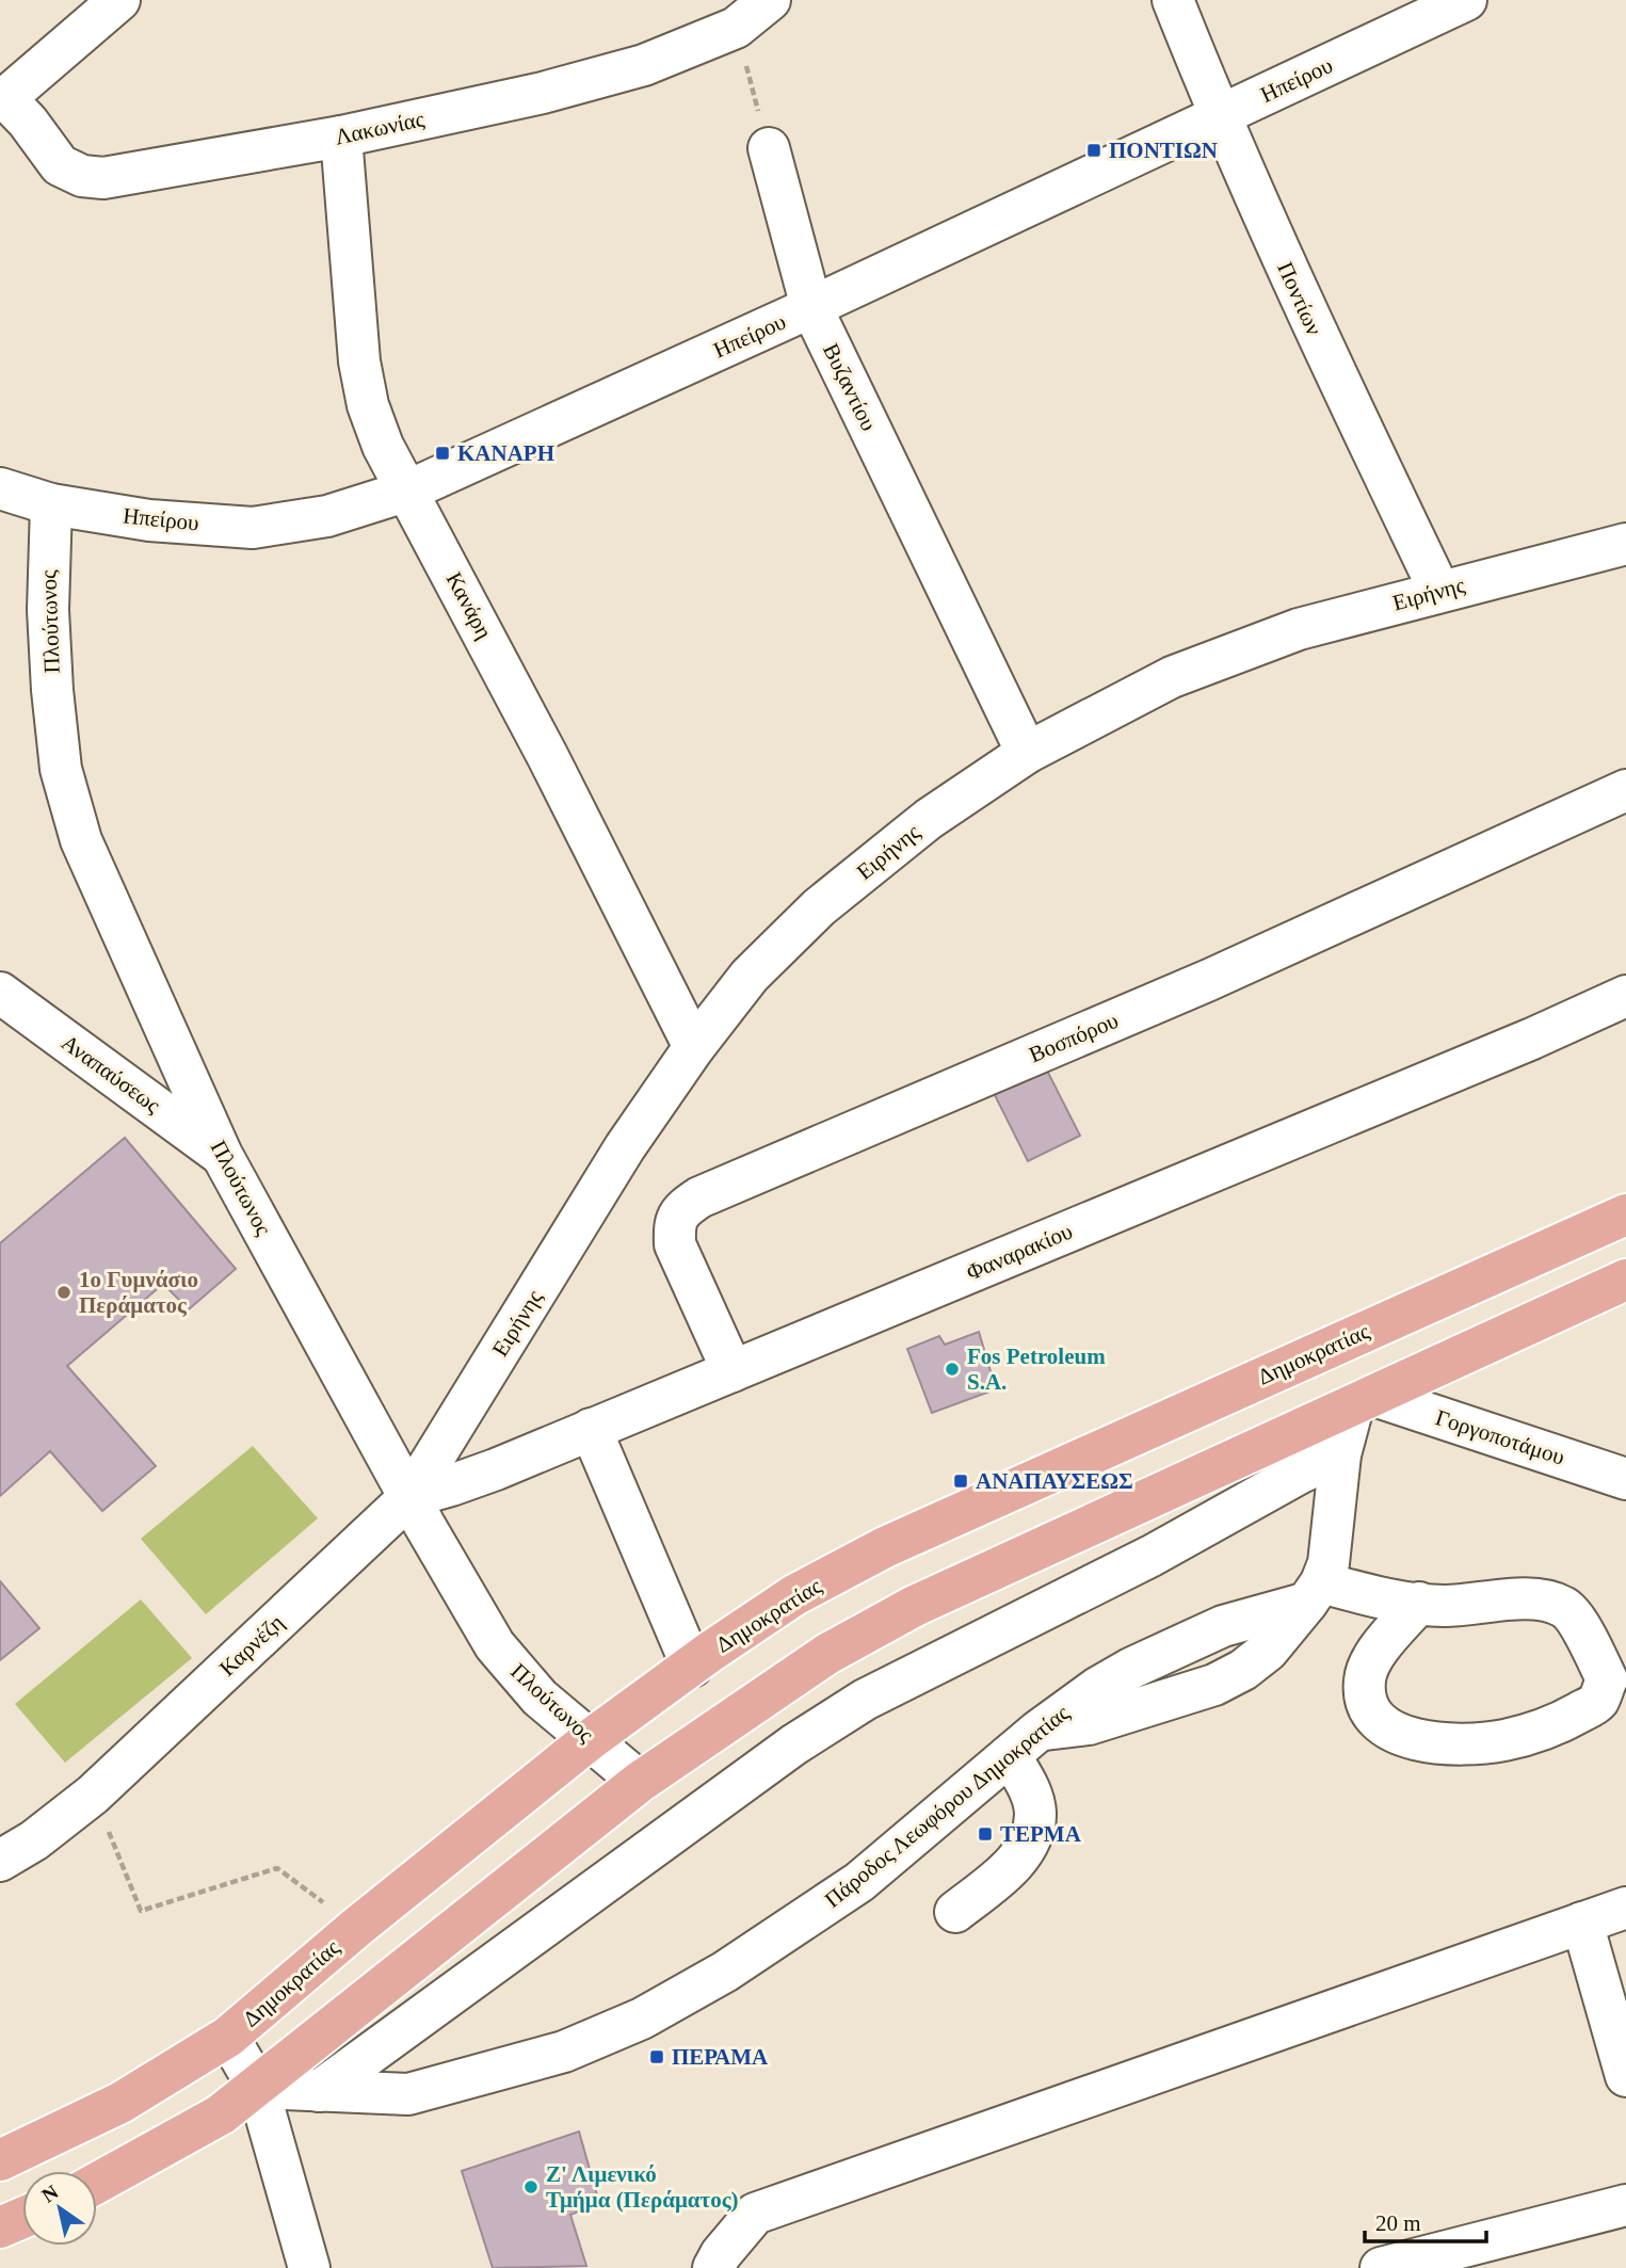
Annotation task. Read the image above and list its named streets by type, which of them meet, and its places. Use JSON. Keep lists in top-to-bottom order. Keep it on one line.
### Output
{"streets":{"main road":["Δημοκρατίας"],"street":["Ηπείρου","Λακωνίας","Ποντίων","Βυζαντίου","Ειρήνης","Κανάρη","Πλούτωνος","Βοσπόρου","Αναπαύσεως","Φαναρακίου","Γοργοποτάμου","Καρνέζη","Πάροδος Λεωφόρου Δημοκρατίας"]},"crossings":[["Ηπείρου","Ποντίων"],["Ηπείρου","Βυζαντίου"],["Ηπείρου","Κανάρη"],["Ηπείρου","Πλούτωνος"],["Λακωνίας","Κανάρη"],["Ποντίων","Ειρήνης"],["Βυζαντίου","Ειρήνης"],["Ειρήνης","Κανάρη"],["Ειρήνης","Πλούτωνος"],["Ειρήνης","Φαναρακίου"],["Ειρήνης","Καρνέζη"],["Πλούτωνος","Αναπαύσεως"],["Πλούτωνος","Φαναρακίου"],["Πλούτωνος","Δημοκρατίας"],["Πλούτωνος","Καρνέζη"],["Βοσπόρου","Φαναρακίου"],["Φαναρακίου","Καρνέζη"]],"places":{"transit":["ΠΟΝΤΙΩΝ","ΚΑΝΑΡΗ","ΑΝΑΠΑΥΣΕΩΣ","ΤΕΡΜΑ","ΠΕΡΑΜΑ"],"other":["1ο Γυμνάσιο Περάματος","Fos Petroleum S.A.","Ζ' Λιμενικό Τμήμα (Περάματος)"]},"scale_bar":"20 m","north":"top left"}
